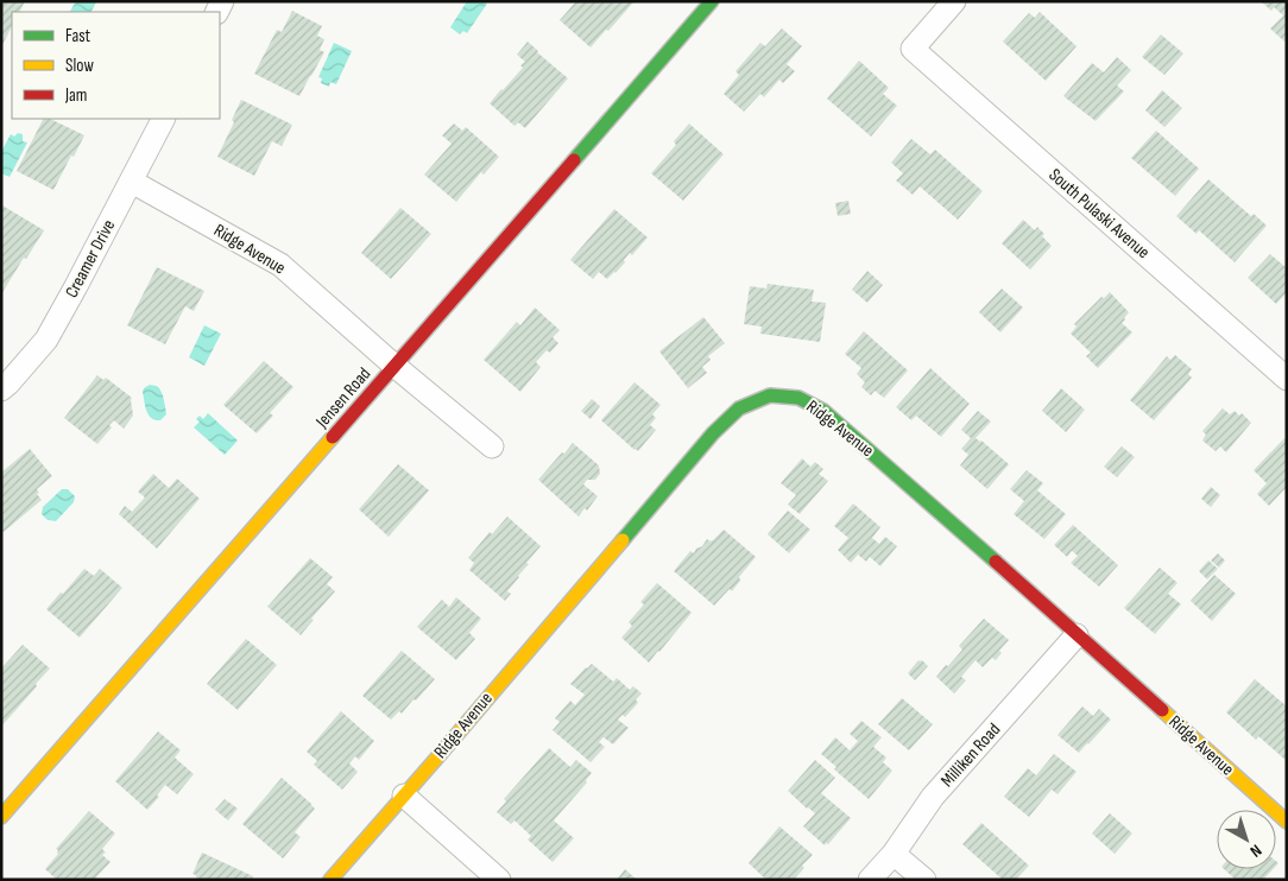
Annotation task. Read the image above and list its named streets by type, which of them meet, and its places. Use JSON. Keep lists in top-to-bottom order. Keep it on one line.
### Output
{"streets":{"street":["South Pulaski Avenue","Ridge Avenue","Creamer Drive","Jensen Road","Milliken Road"]},"crossings":[["Ridge Avenue","Creamer Drive"],["Ridge Avenue","Jensen Road"],["Ridge Avenue","Milliken Road"]],"legend":["Fast","Slow","Jam"],"north":"bottom right"}
